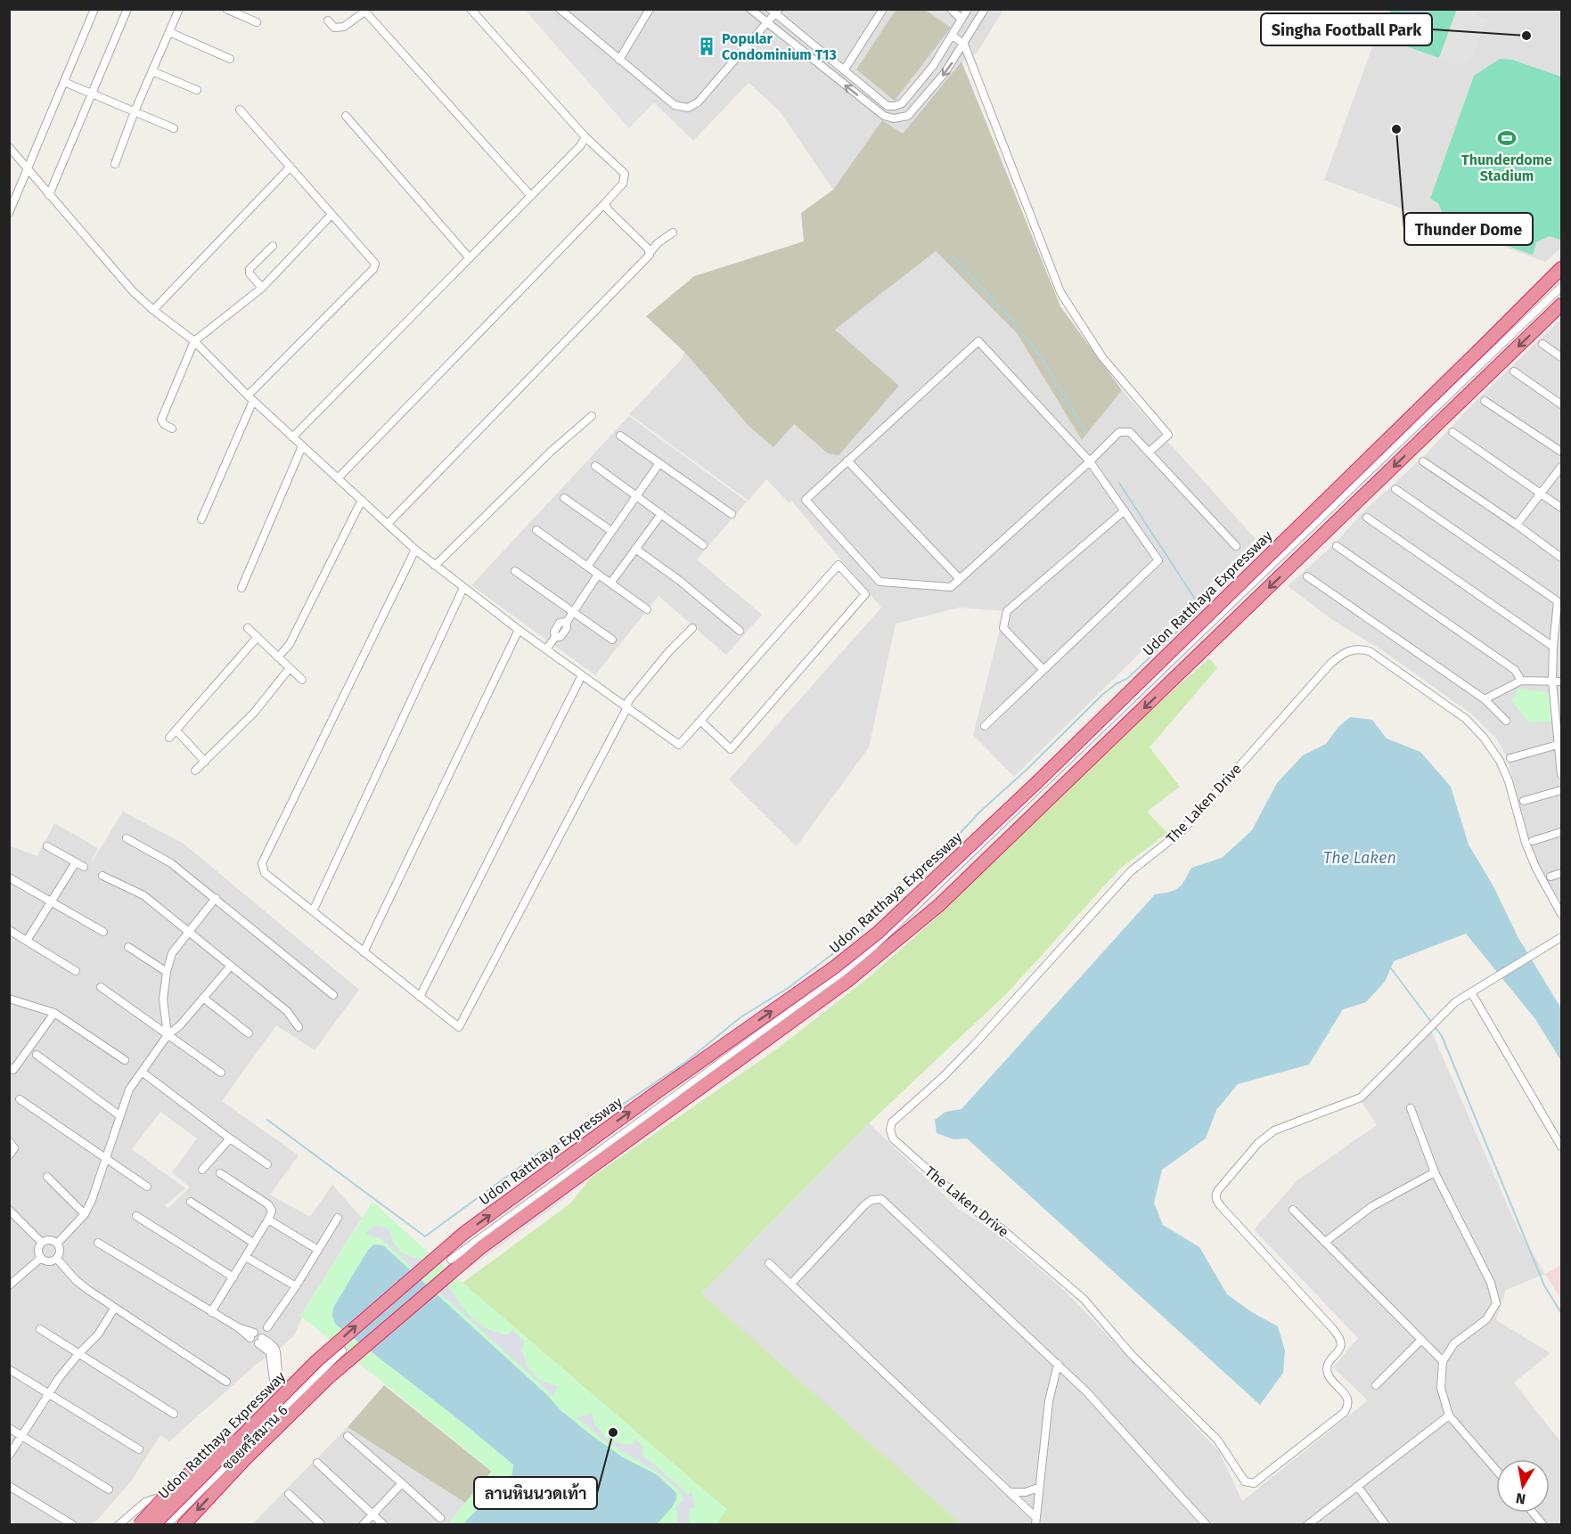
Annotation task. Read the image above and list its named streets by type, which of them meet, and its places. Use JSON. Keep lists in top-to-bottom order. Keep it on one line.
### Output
{"streets":{"highway":["Udon Ratthaya Expressway"],"street":["The Laken Drive","ซอยศรีสมาน 6"]},"water":["The Laken"],"places":{"other":["Singha Football Park","Thunder Dome","ลานหินนวดเท้า"],"building":["Popular Condominium T13"],"sports":["Thunderdome Stadium"]},"north":"bottom"}
